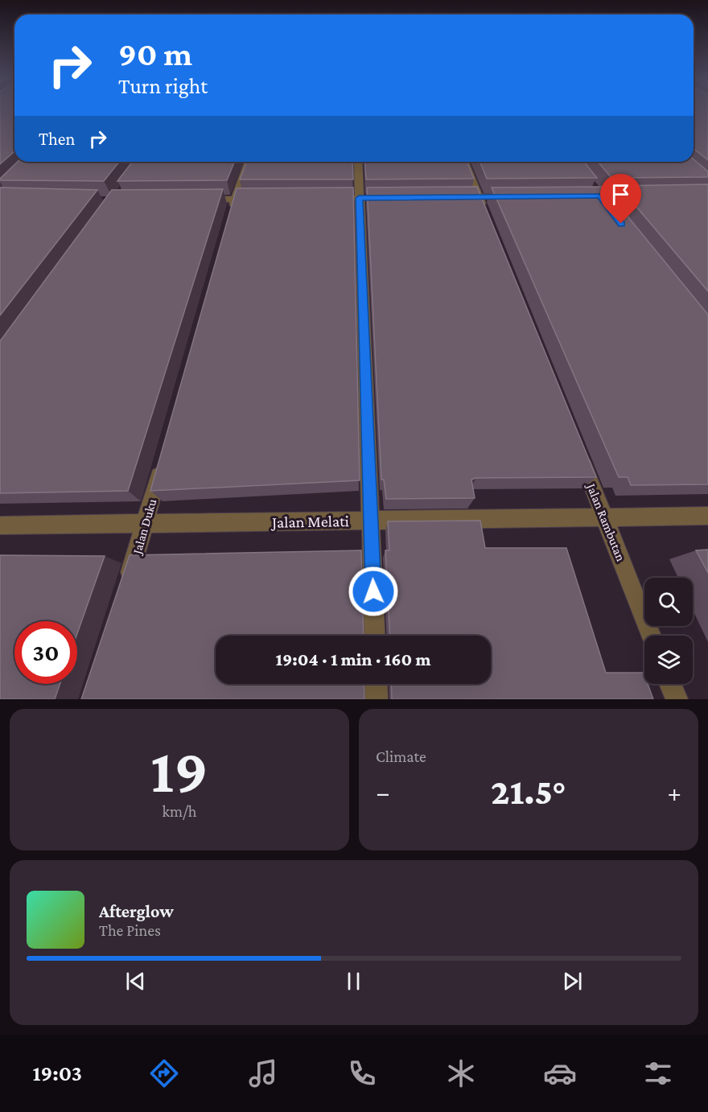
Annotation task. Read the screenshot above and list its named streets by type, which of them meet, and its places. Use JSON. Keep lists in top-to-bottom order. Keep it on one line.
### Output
{"streets":{"street":["Jalan Melati","Jalan Rambutan","Jalan Duku"]},"crossings":[["Jalan Melati","Jalan Rambutan"],["Jalan Melati","Jalan Duku"]],"page":{"turn":["90 m","Turn right"],"then":"Then","limit":"30","trip":"19:04 · 1 min · 160 m","tile":[["19","km/h"],"Climate"],"heat":["−","21.5°","+"],"song":["Afterglow","The Pines"],"tabs":"19:03"}}
